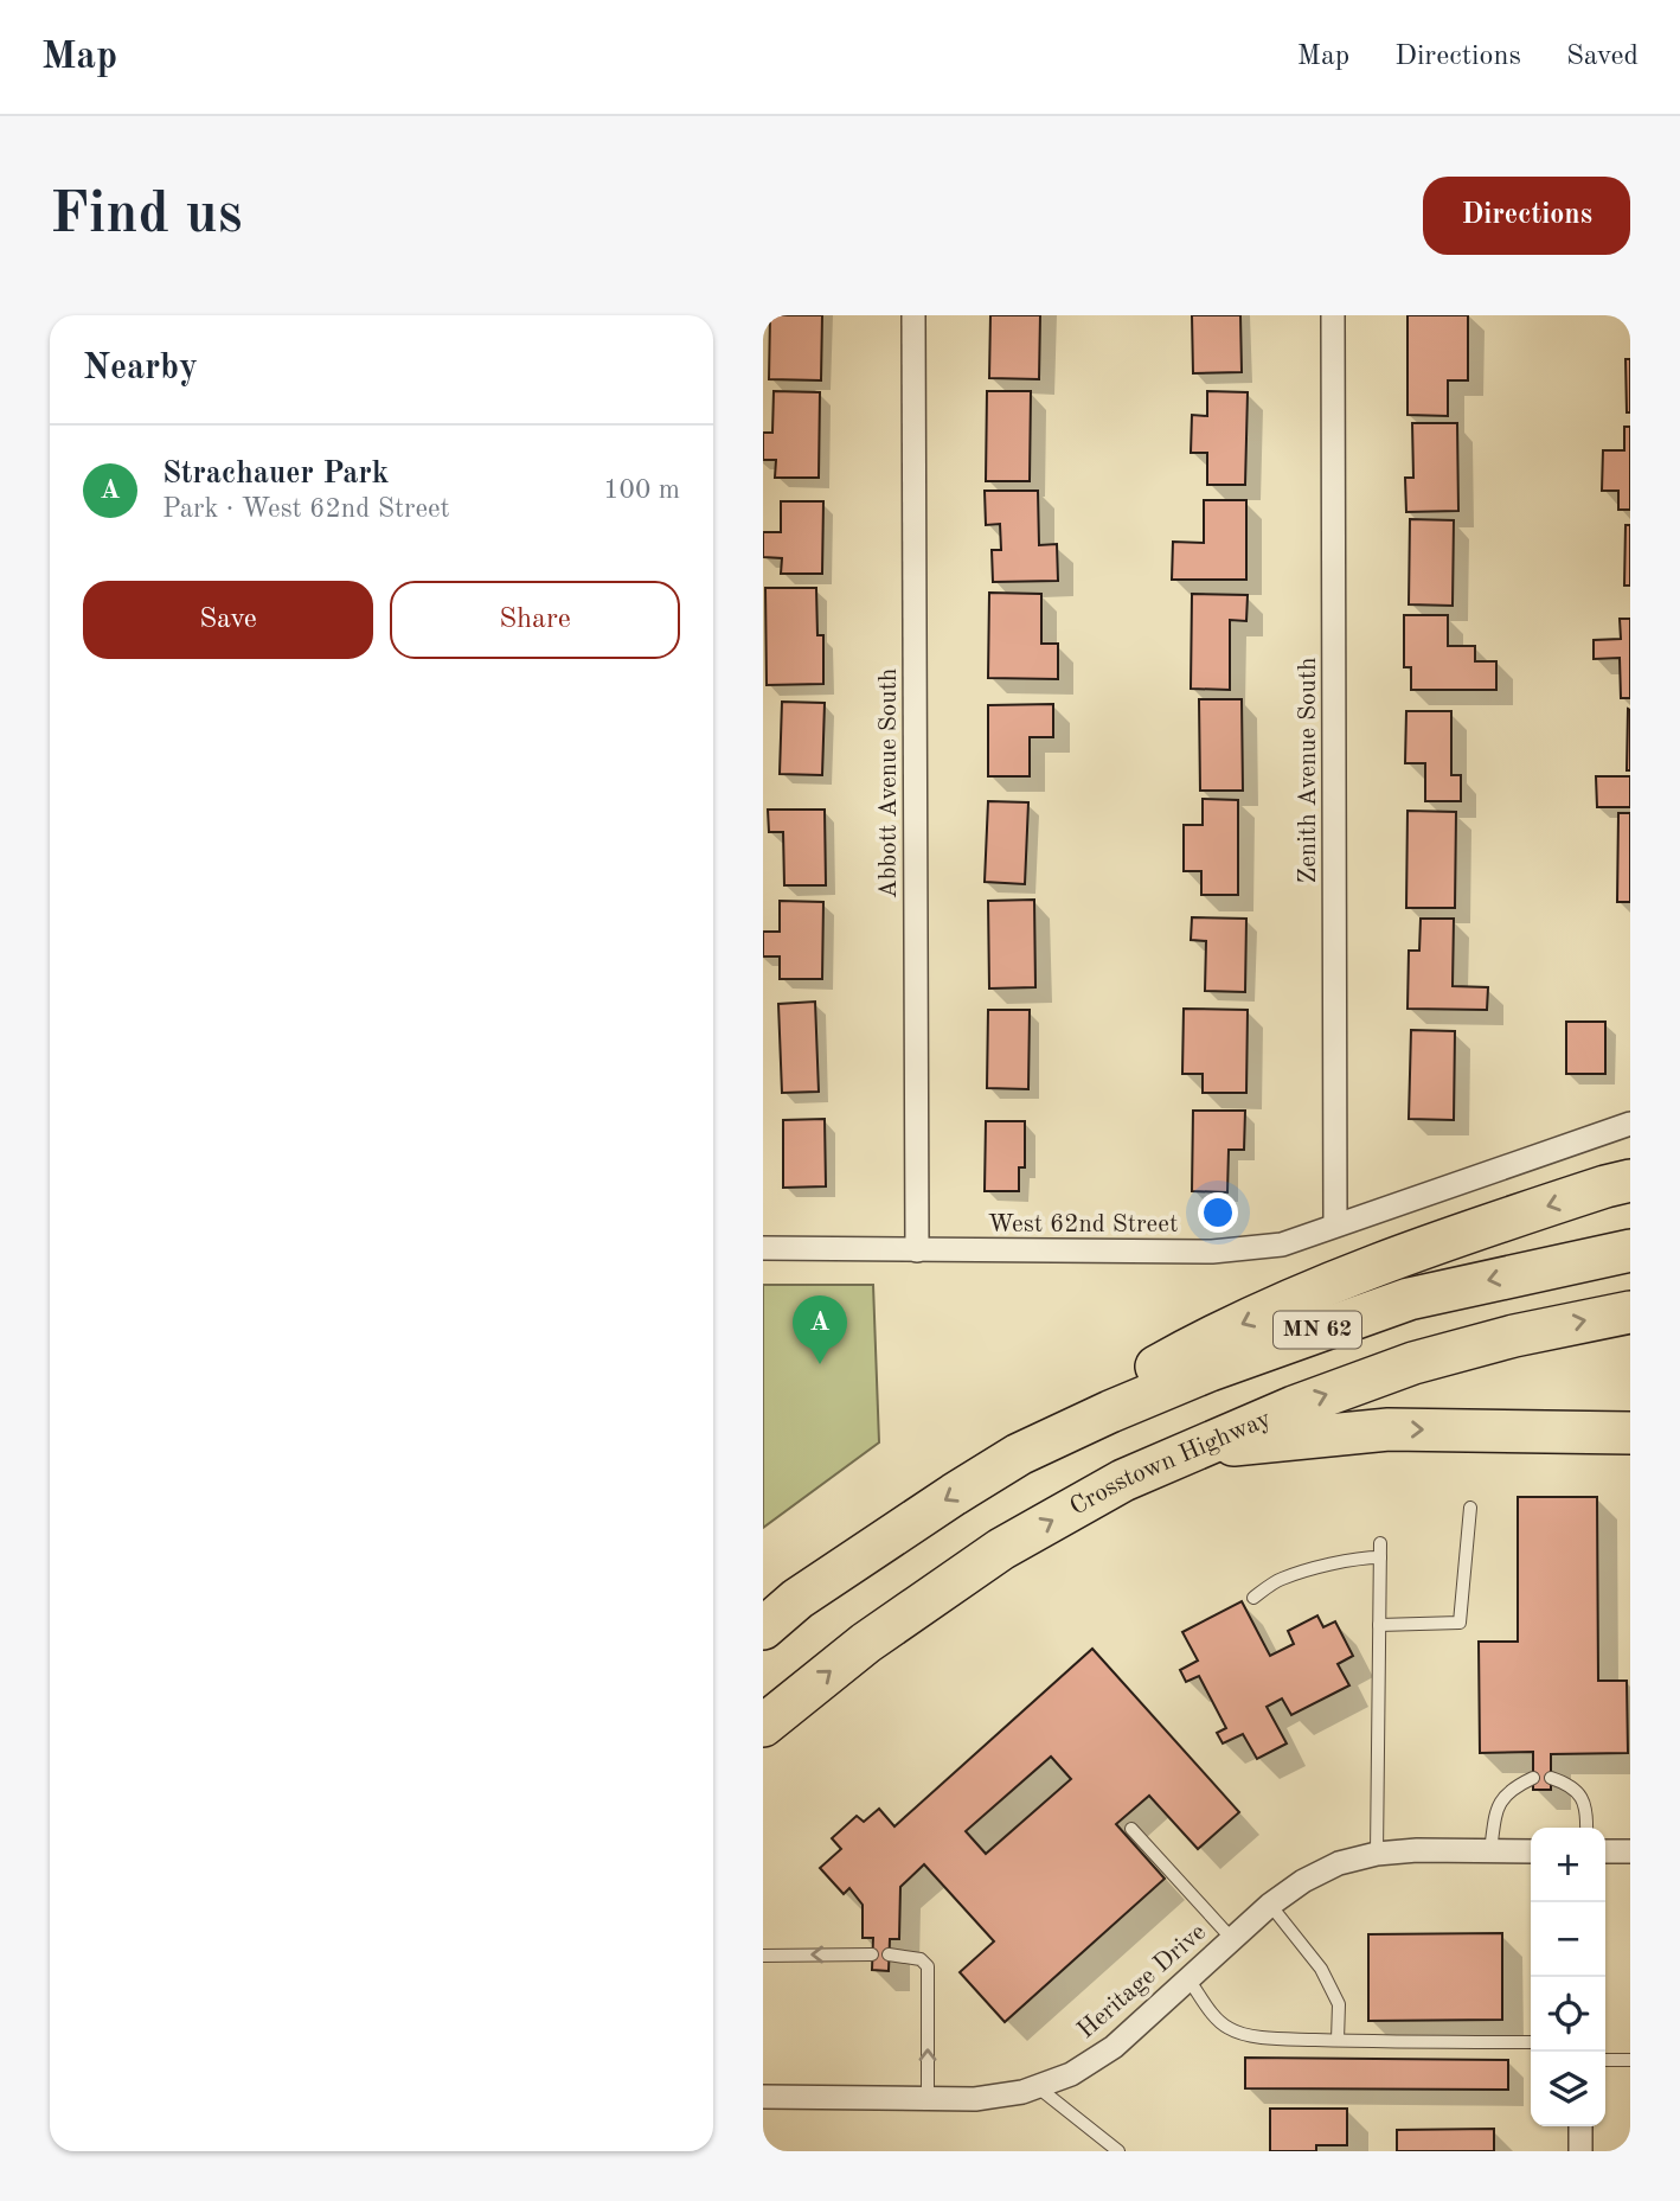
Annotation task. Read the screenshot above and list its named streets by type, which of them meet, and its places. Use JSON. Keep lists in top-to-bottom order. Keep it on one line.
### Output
{"streets":{"highway":["MN 62","Crosstown Highway"],"street":["Zenith Avenue South","Abbott Avenue South","West 62nd Street","Heritage Drive"]},"crossings":[["Zenith Avenue South","West 62nd Street"],["Abbott Avenue South","West 62nd Street"]],"page":{"header":"Map","nav":["Map","Directions","Saved"],"buttons":["Directions",["Save","Share"]],"title":"Find us","heading":"Nearby","list":[{"mark":"A","name":"Strachauer Park","note":"Park · West 62nd Street","value":"100 m"}],"pins":"A","map_buttons":["+","−"]}}
